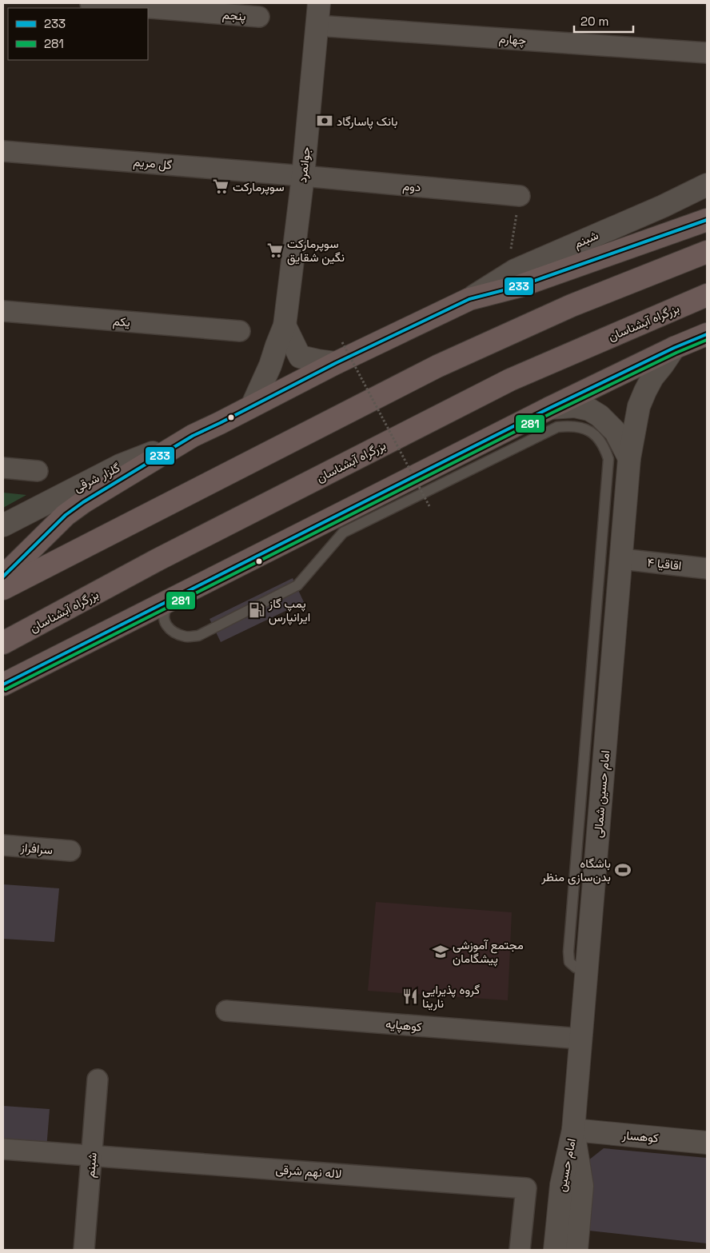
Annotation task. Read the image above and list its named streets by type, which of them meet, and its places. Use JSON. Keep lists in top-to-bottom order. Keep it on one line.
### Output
{"streets":{"highway":["بزرگراه آبشناسان"],"street":["پنجم","چهارم","گل مریم","جوانمرد","دوم","شبنم","یکم","گلزار شرقی","اقاقیا ۴","امام حسین شمالی","سرافراز","کوهپایه","کوهسار","امام حسین","لاله نهم شرقی"]},"crossings":[["چهارم","جوانمرد"],["گل مریم","جوانمرد"],["گل مریم","دوم"],["جوانمرد","دوم"],["شبنم","لاله نهم شرقی"],["اقاقیا ۴","امام حسین شمالی"],["امام حسین شمالی","کوهپایه"],["امام حسین شمالی","کوهسار"],["امام حسین شمالی","امام حسین"],["کوهسار","امام حسین"]],"places":{"bank":["بانک پاسارگاد"],"supermarket":["سوپرمارکت","سوپرمارکت نگین شقایق"],"fuel station":["پمپ گاز ایرانپارس"],"sports":["باشگاه بدن‌سازی منظر"],"school or university":["مجتمع آموزشی پیشگامان"],"restaurant":["گروه پذیرایی نارینا"]},"lines":["transit line 233","transit line 281"],"legend":["233","281"],"scale_bar":"20 m"}
